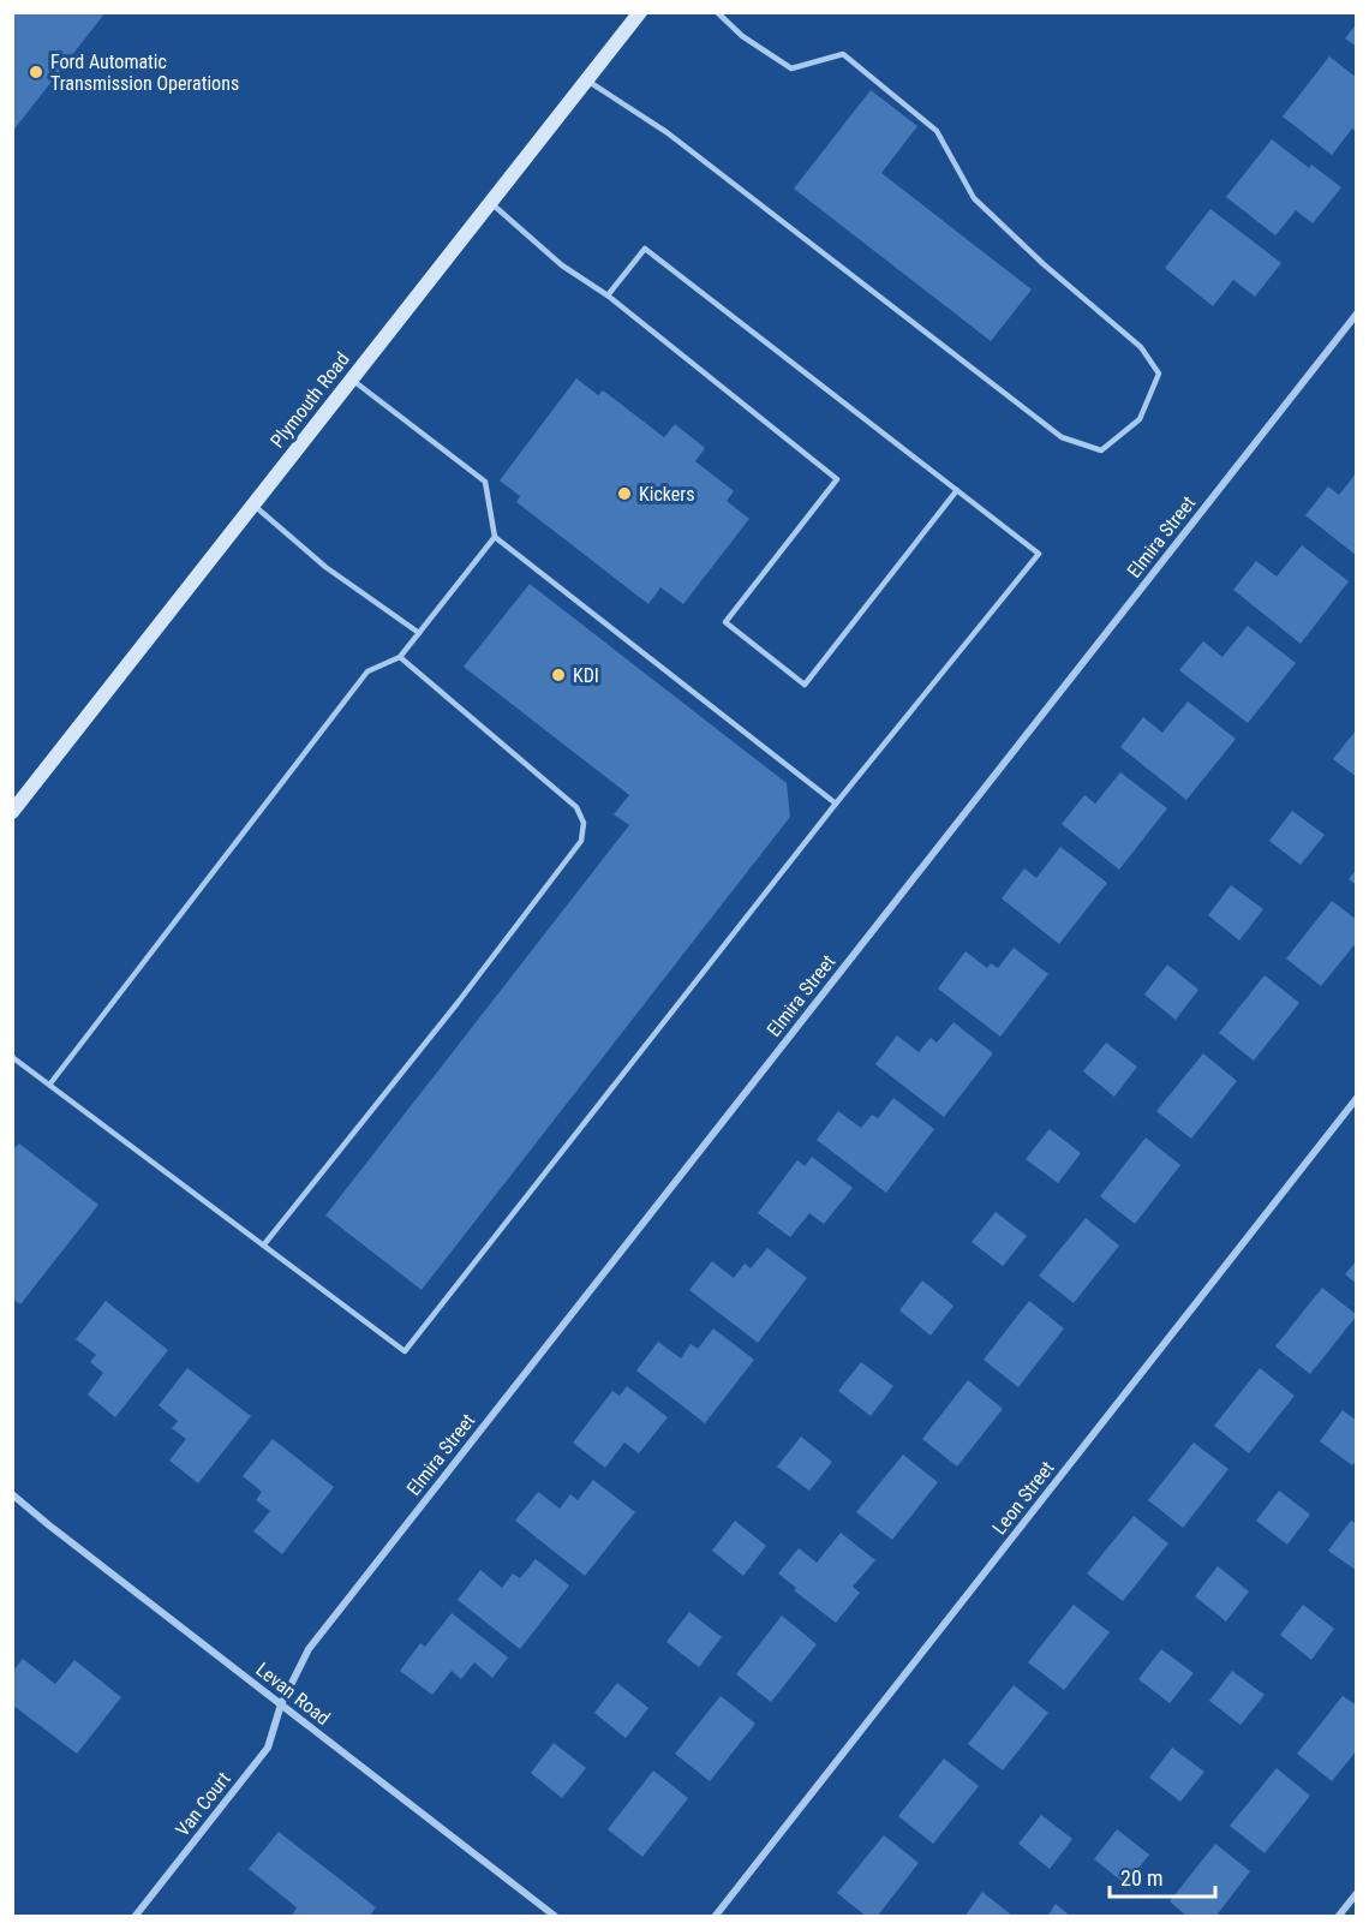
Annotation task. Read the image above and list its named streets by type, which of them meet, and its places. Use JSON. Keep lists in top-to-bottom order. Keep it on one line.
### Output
{"streets":{"main road":["Plymouth Road"],"street":["Elmira Street","Leon Street","Levan Road","Van Court"]},"crossings":[["Elmira Street","Levan Road"],["Elmira Street","Van Court"],["Levan Road","Van Court"]],"places":["Ford Automatic Transmission Operations","Kickers","KDI"],"scale_bar":"20 m"}
